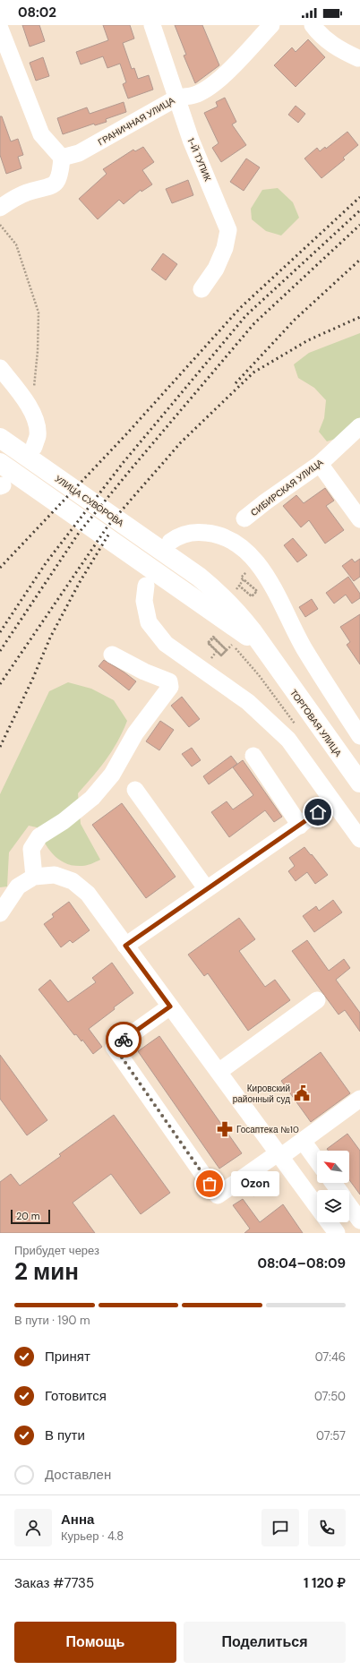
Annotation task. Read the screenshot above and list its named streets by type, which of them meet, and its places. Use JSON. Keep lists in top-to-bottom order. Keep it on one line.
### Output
{"streets":{"main road":["УЛИЦА СУВОРОВА","ТОРГОВАЯ УЛИЦА"],"street":["ГРАНИЧНАЯ УЛИЦА","1-Й ТУПИК","СИБИРСКАЯ УЛИЦА"]},"crossings":[["ГРАНИЧНАЯ УЛИЦА","1-Й ТУПИК"],["УЛИЦА СУВОРОВА","ТОРГОВАЯ УЛИЦА"]],"places":{"public building":["Кировский районный суд"],"pharmacy":["Госаптека №10"],"other":["Ozon"]},"scale_bar":"20 m","north":"top left","page":{"status":"08:02","bubble":"Ozon","scale":"20 m","heading":["2 мин","Прибудет через","08:04–08:09"],"panel":["Анна","Курьер · 4.8","Заказ #7735","1 120 ₽"],"bar":"В пути · 190 m","list":[["Принят","07:46"],["Готовится","07:50"],["В пути","07:57"],"Доставлен"],"buttons":["Помощь","Поделиться"]}}
